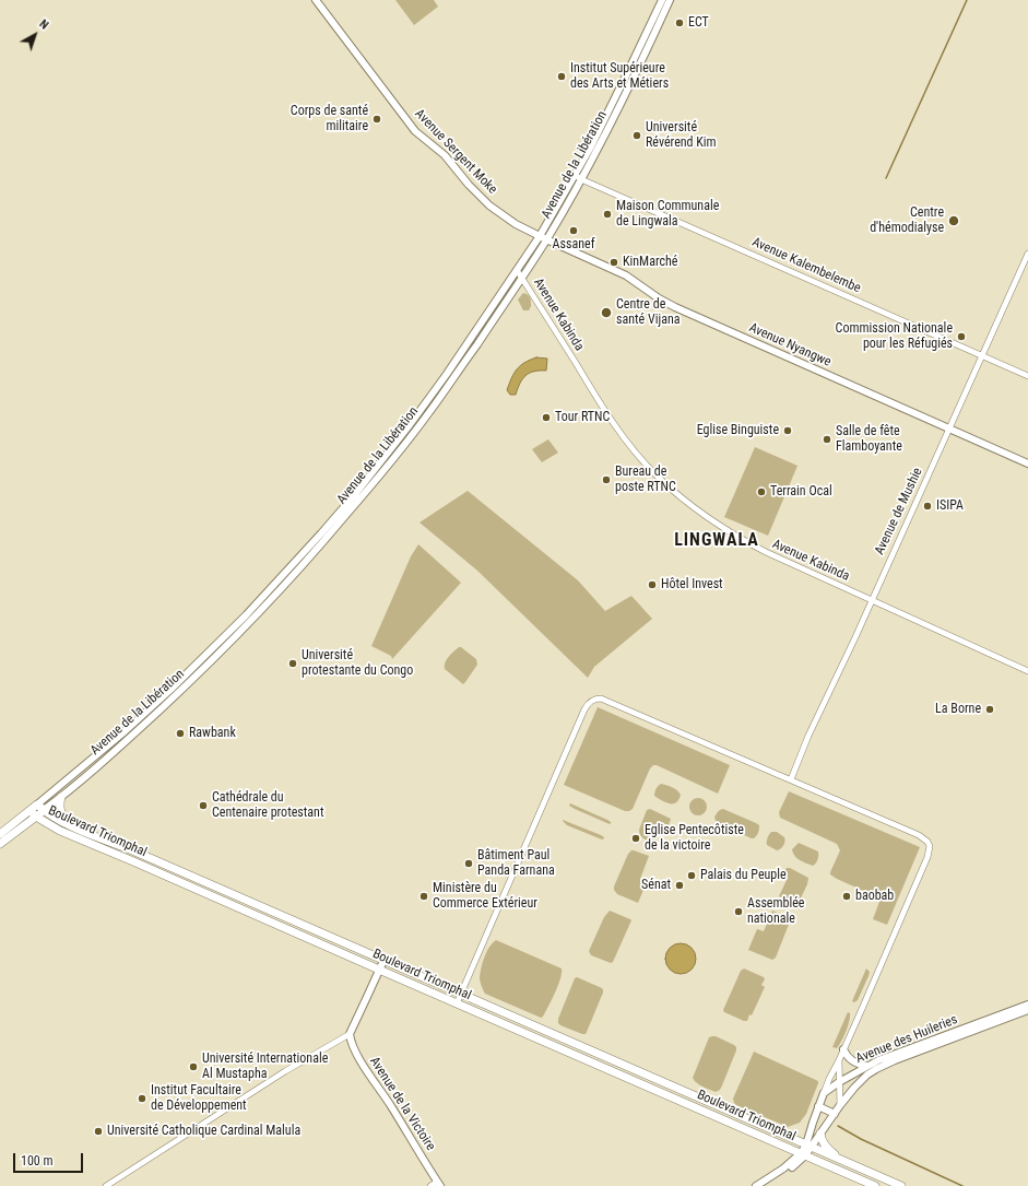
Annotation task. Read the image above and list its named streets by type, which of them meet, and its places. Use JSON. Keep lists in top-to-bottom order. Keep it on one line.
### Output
{"streets":{"highway":["Avenue de la Libération","Boulevard Triomphal"],"main road":["Avenue Sergent Moke","Avenue Nyangwe","Avenue des Huileries","Avenue de la Victoire"],"street":["Avenue Kalembelembe","Avenue Kabinda","Avenue de Mushie"]},"crossings":[["Avenue Sergent Moke","Avenue de la Libération"],["Avenue Sergent Moke","Avenue Nyangwe"],["Avenue de la Libération","Avenue Kalembelembe"],["Avenue de la Libération","Avenue Kabinda"],["Avenue de la Libération","Avenue Nyangwe"],["Avenue de la Libération","Boulevard Triomphal"],["Avenue Kalembelembe","Avenue de Mushie"],["Avenue Kabinda","Avenue de Mushie"],["Avenue Nyangwe","Avenue de Mushie"],["Boulevard Triomphal","Avenue des Huileries"]],"districts":["LINGWALA"],"places":["ECT","Institut Supérieure des Arts et Métiers","Corps de santé militaire","Université Révérend Kim","Maison Communale de Lingwala","Centre d'hémodialyse","Assanef","KinMarché","Centre de santé Vijana","Commission Nationale pour les Réfugiés","Tour RTNC","Eglise Binguiste","Salle de fête Flamboyante","Bureau de poste RTNC","Terrain Ocal","ISIPA","Hôtel Invest","Université protestante du Congo","La Borne","Rawbank","Cathédrale du Centenaire protestant","Eglise Pentecôtiste de la victoire","Bâtiment Paul Panda Farnana","Palais du Peuple","Sénat","Ministère du Commerce Extérieur","baobab","Assemblée nationale","Université Internationale Al Mustapha","Institut Facultaire de Développement","Université Catholique Cardinal Malula"],"scale_bar":"100 m","north":"top right"}
